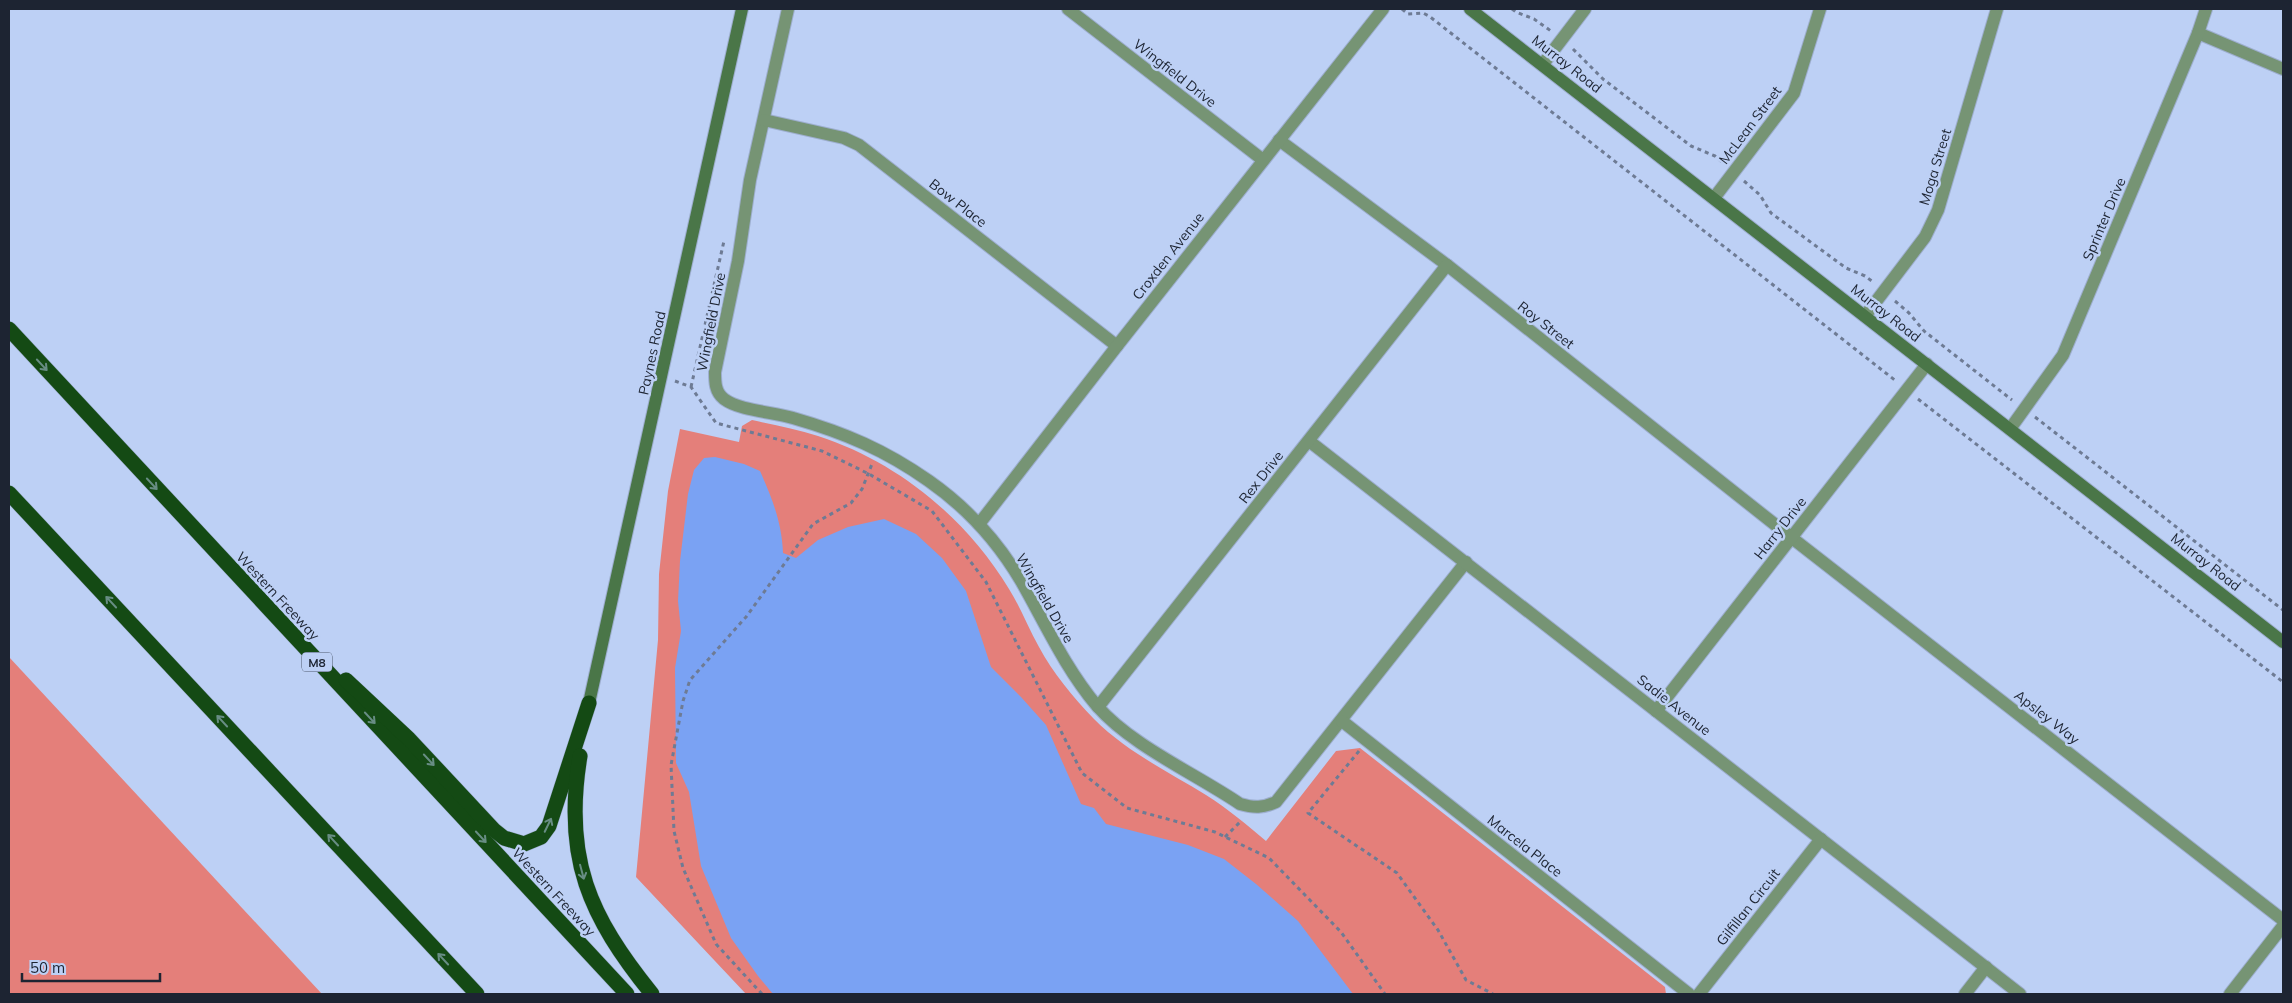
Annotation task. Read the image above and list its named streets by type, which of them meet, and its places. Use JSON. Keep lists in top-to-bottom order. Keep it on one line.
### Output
{"streets":{"highway":["Western Freeway","M8"],"street":["Murray Road","Wingfield Drive","McLean Street","Moga Street","Bow Place","Sprinter Drive","Croxden Avenue","Roy Street","Paynes Road","Rex Drive","Harry Drive","Sadie Avenue","Apsley Way","Marcela Place","Gilfillan Circuit"]},"crossings":[["Murray Road","McLean Street"],["Murray Road","Moga Street"],["Murray Road","Sprinter Drive"],["Murray Road","Harry Drive"],["Wingfield Drive","Bow Place"],["Wingfield Drive","Croxden Avenue"],["Wingfield Drive","Rex Drive"],["Bow Place","Croxden Avenue"],["Croxden Avenue","Roy Street"],["Roy Street","Rex Drive"],["Roy Street","Harry Drive"],["Roy Street","Apsley Way"],["Rex Drive","Sadie Avenue"],["Harry Drive","Sadie Avenue"],["Harry Drive","Apsley Way"],["Sadie Avenue","Gilfillan Circuit"]],"scale_bar":"50 m"}
